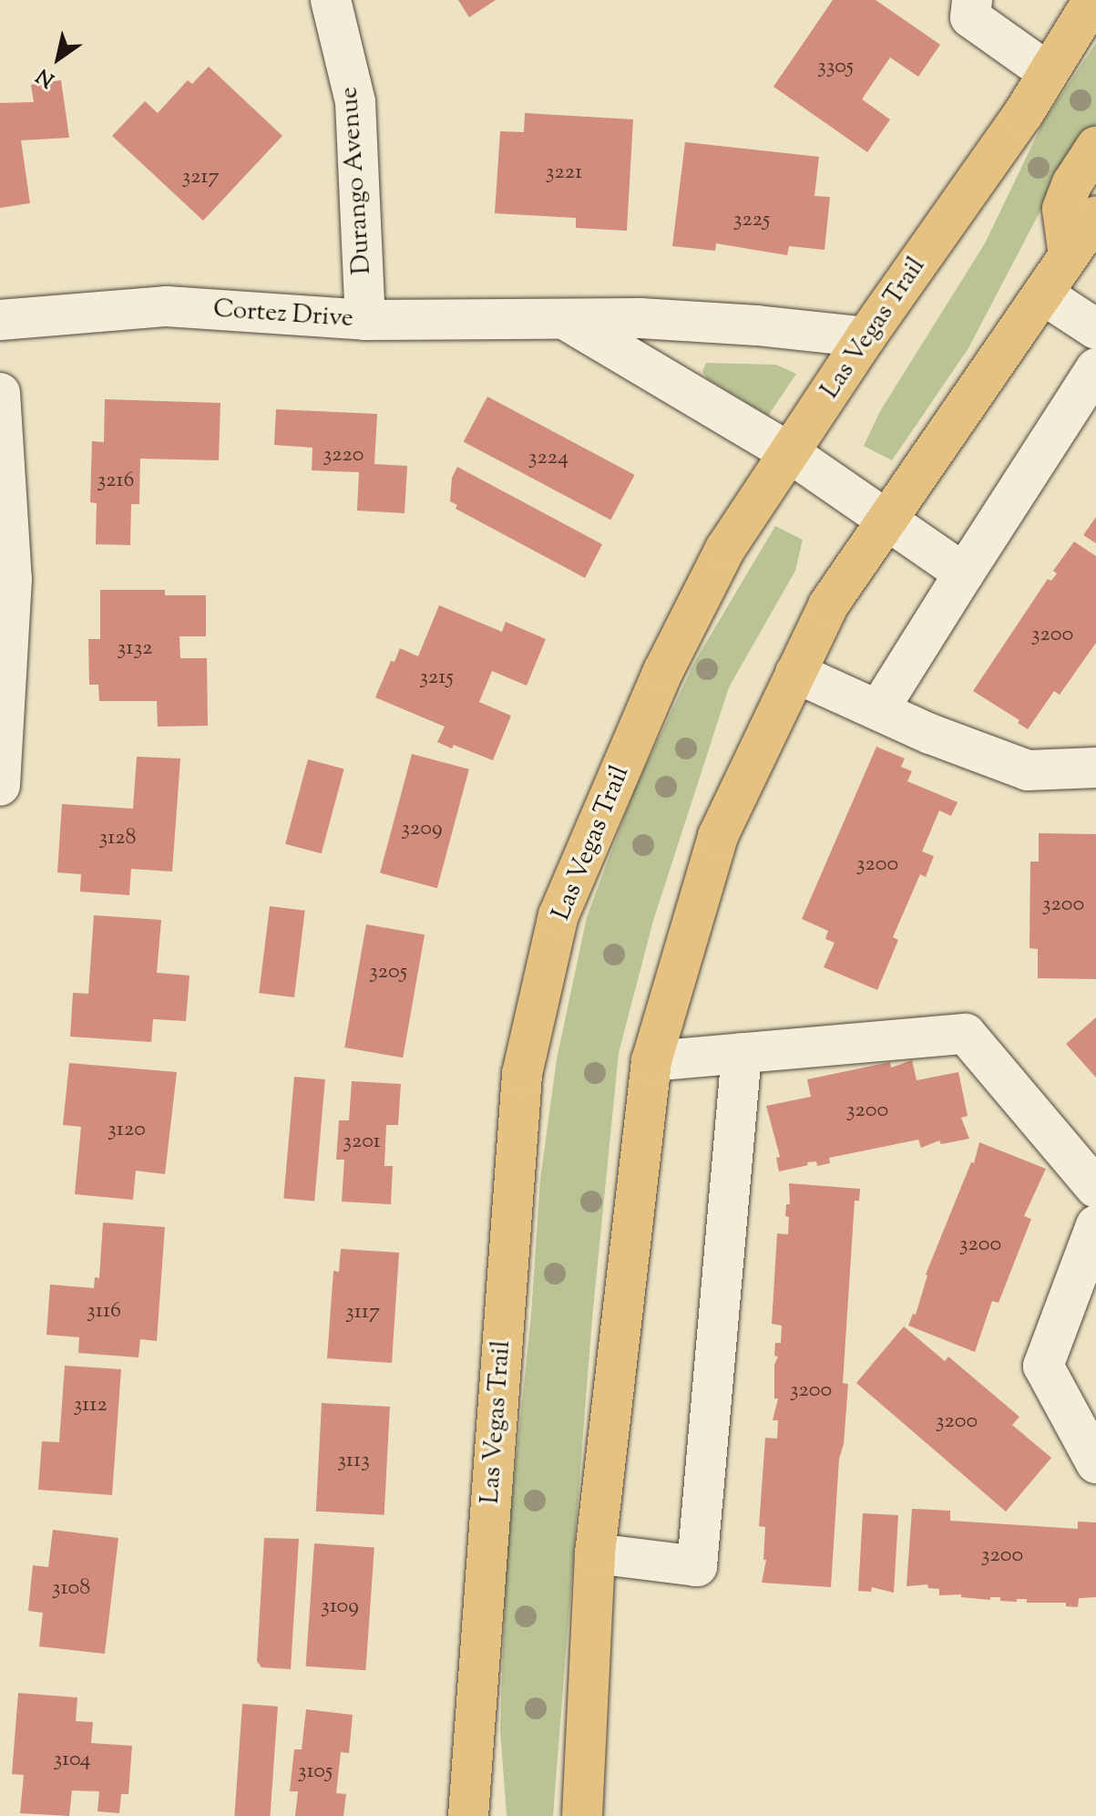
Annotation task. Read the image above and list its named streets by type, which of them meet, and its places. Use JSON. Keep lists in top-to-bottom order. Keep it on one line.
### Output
{"streets":{"main road":["Las Vegas Trail"],"street":["Durango Avenue","Cortez Drive"]},"crossings":[["Durango Avenue","Cortez Drive"],["Cortez Drive","Las Vegas Trail"]],"house_numbers":["3305","3221","3217","3225","3220","3224","3216","3200","3132","3215","3209","3128","3200","3200","3205","3200","3120","3201","3200","3116","3117","3200","3112","3200","3113","3200","3108","3109","3104","3105"],"north":"bottom left"}
